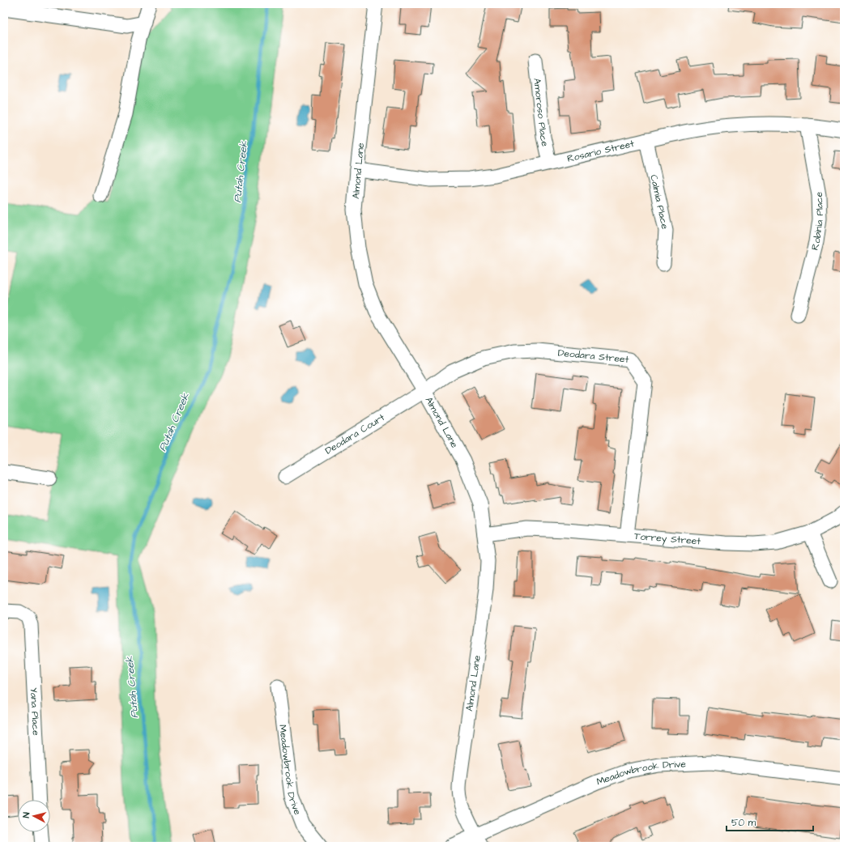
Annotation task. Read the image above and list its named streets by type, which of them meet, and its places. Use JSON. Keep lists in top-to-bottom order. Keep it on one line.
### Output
{"streets":{"street":["Amoroso Place","Rosario Street","Almond Lane","Calmia Place","Robinia Place","Deodara Street","Deodara Court","Torrey Street","Yana Place","Meadowbrook Drive"]},"crossings":[["Amoroso Place","Rosario Street"],["Rosario Street","Almond Lane"],["Rosario Street","Calmia Place"],["Rosario Street","Robinia Place"],["Almond Lane","Deodara Street"],["Almond Lane","Deodara Court"],["Almond Lane","Torrey Street"],["Almond Lane","Meadowbrook Drive"],["Deodara Street","Deodara Court"],["Deodara Street","Torrey Street"]],"water":["Putah Creek"],"scale_bar":"50 m","north":"left"}
